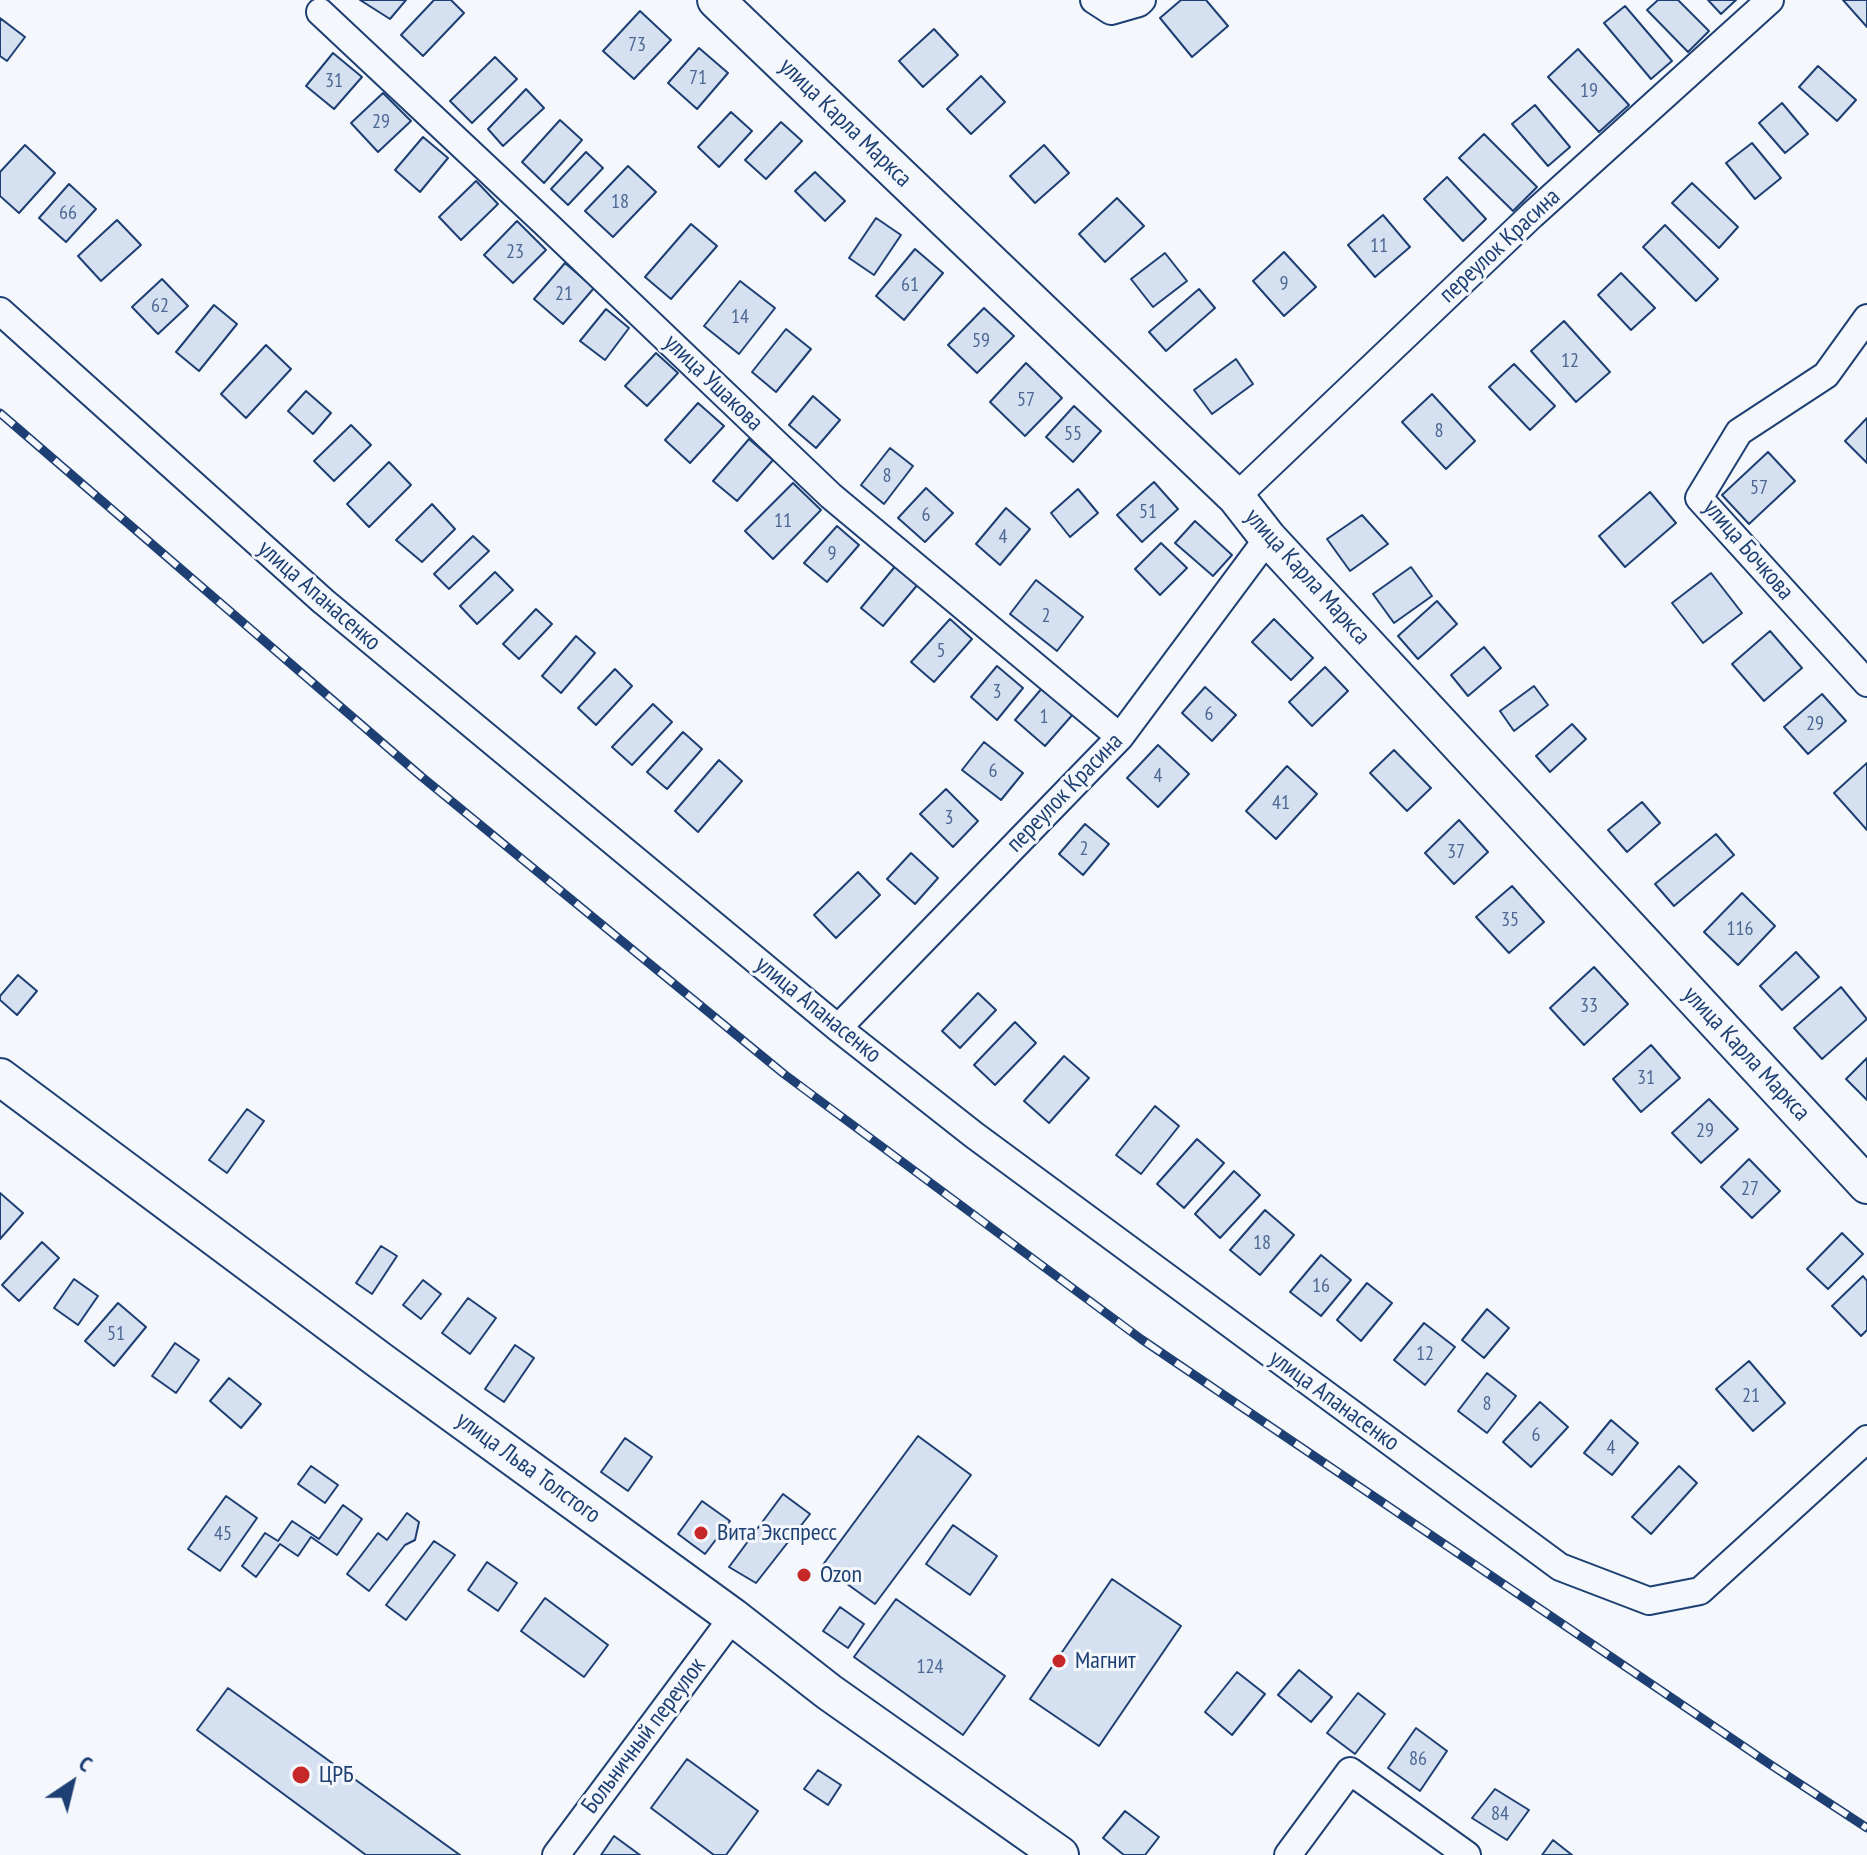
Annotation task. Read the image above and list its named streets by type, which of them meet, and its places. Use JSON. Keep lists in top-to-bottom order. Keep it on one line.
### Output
{"streets":{"street":["улица Карла Маркса","переулок Красина","улица Ушакова","улица Бочкова","улица Апанасенко","улица Льва Толстого","Больничный переулок"]},"crossings":[["улица Карла Маркса","переулок Красина"],["переулок Красина","улица Ушакова"],["переулок Красина","улица Апанасенко"],["улица Льва Толстого","Больничный переулок"]],"places":["Вита Экспресс","Ozon","Магнит","ЦРБ"],"house_numbers":["73","71","31","19","29","18","66","11","23","9","61","21","62","14","59","12","57","8","55","8","57","51","6","11","4","9","2","5","3","6","1","29","6","4","41","3","2","37","35","116","33","31","29","27","18","16","51","12","21","8","6","4","45","124","86","84"],"north":"top right"}
